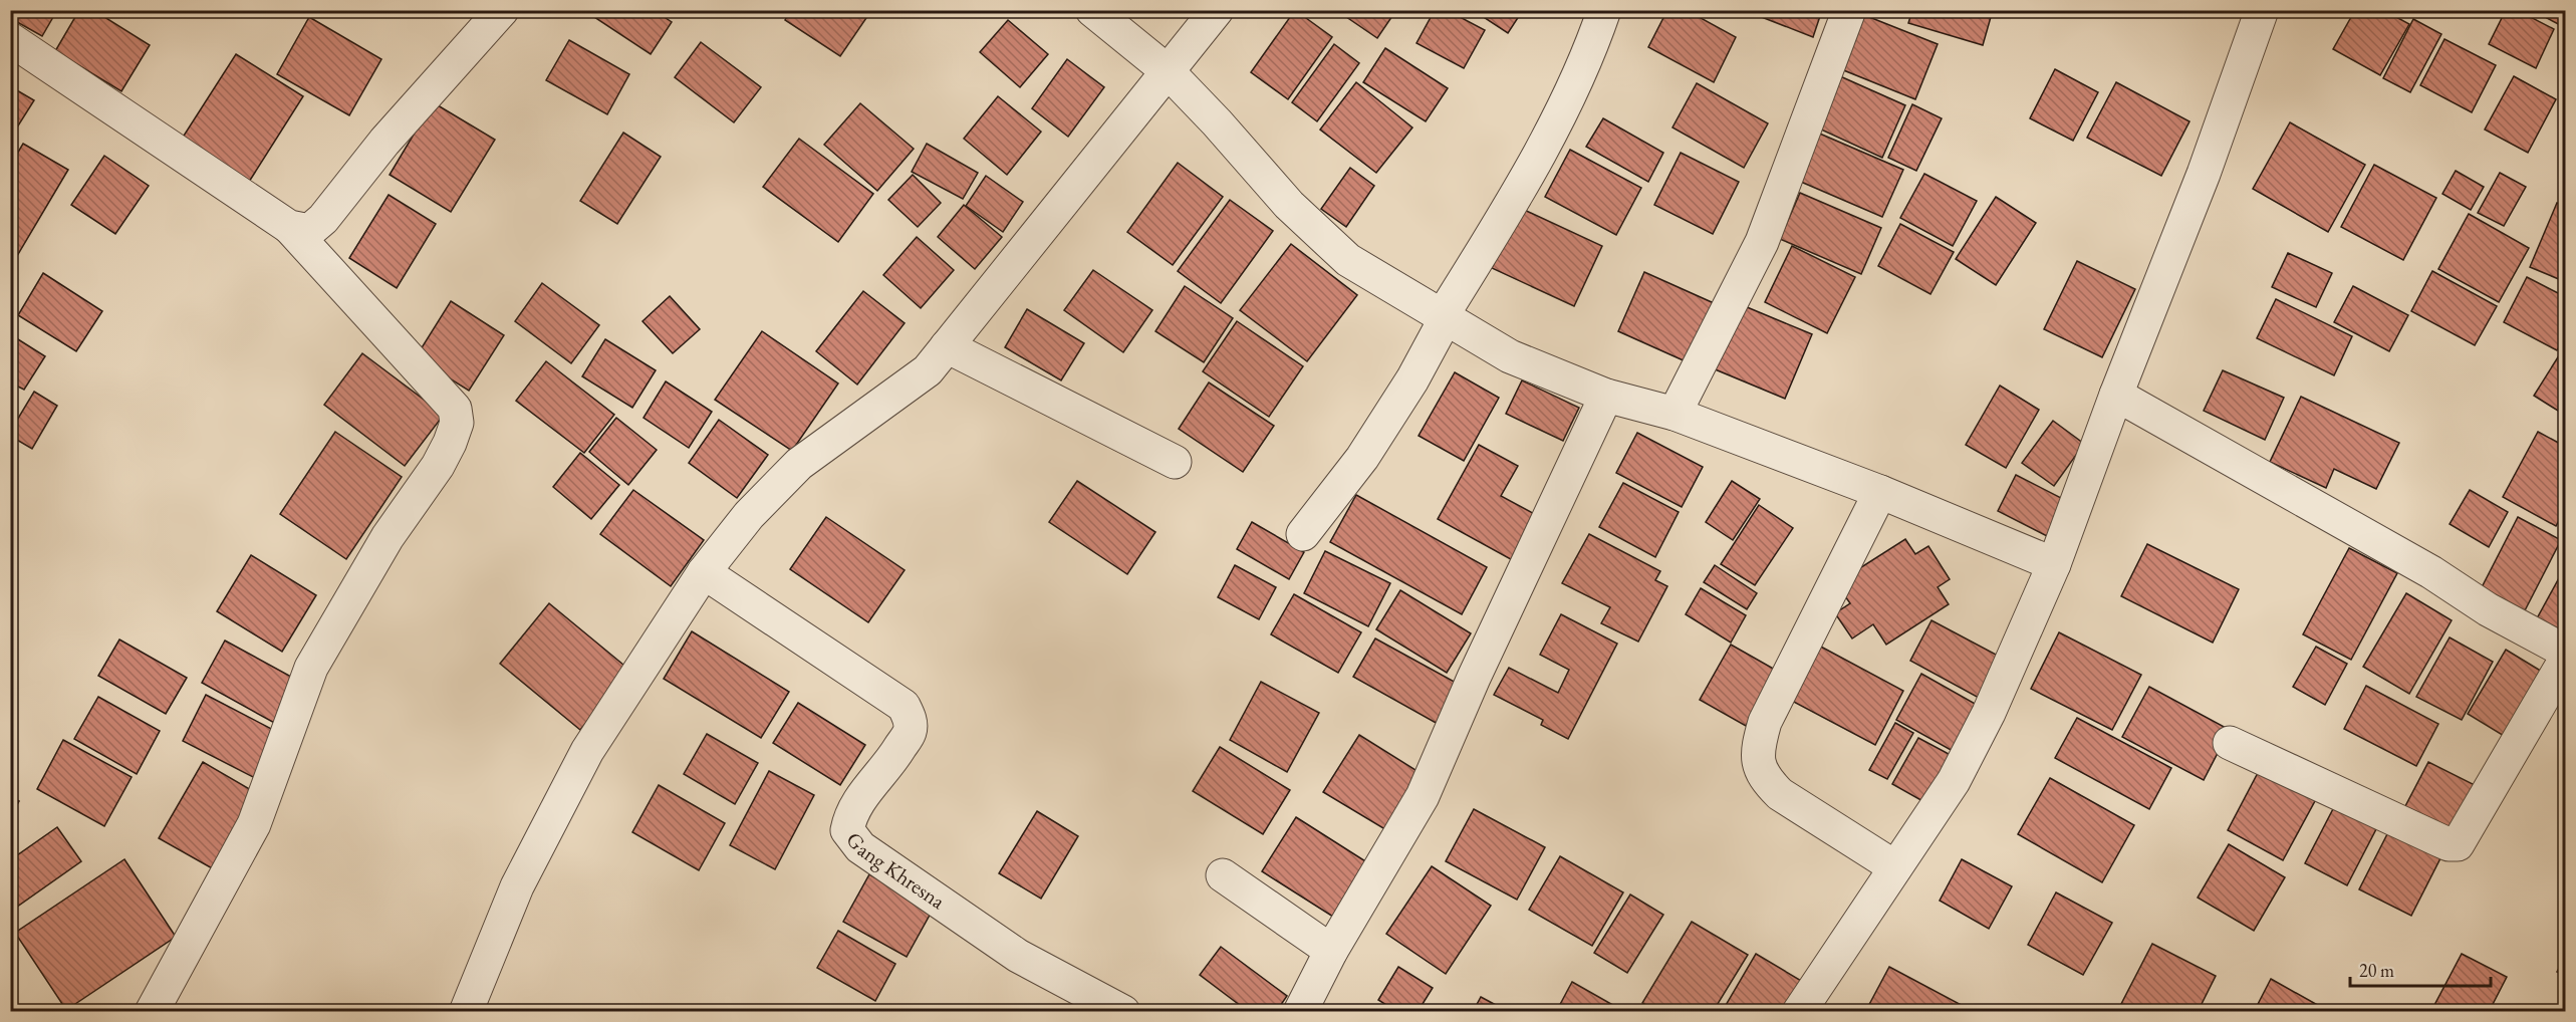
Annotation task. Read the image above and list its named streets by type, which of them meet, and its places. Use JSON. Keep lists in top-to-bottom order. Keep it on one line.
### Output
{"streets":{"street":["Gang Khresna"]},"scale_bar":"20 m"}
